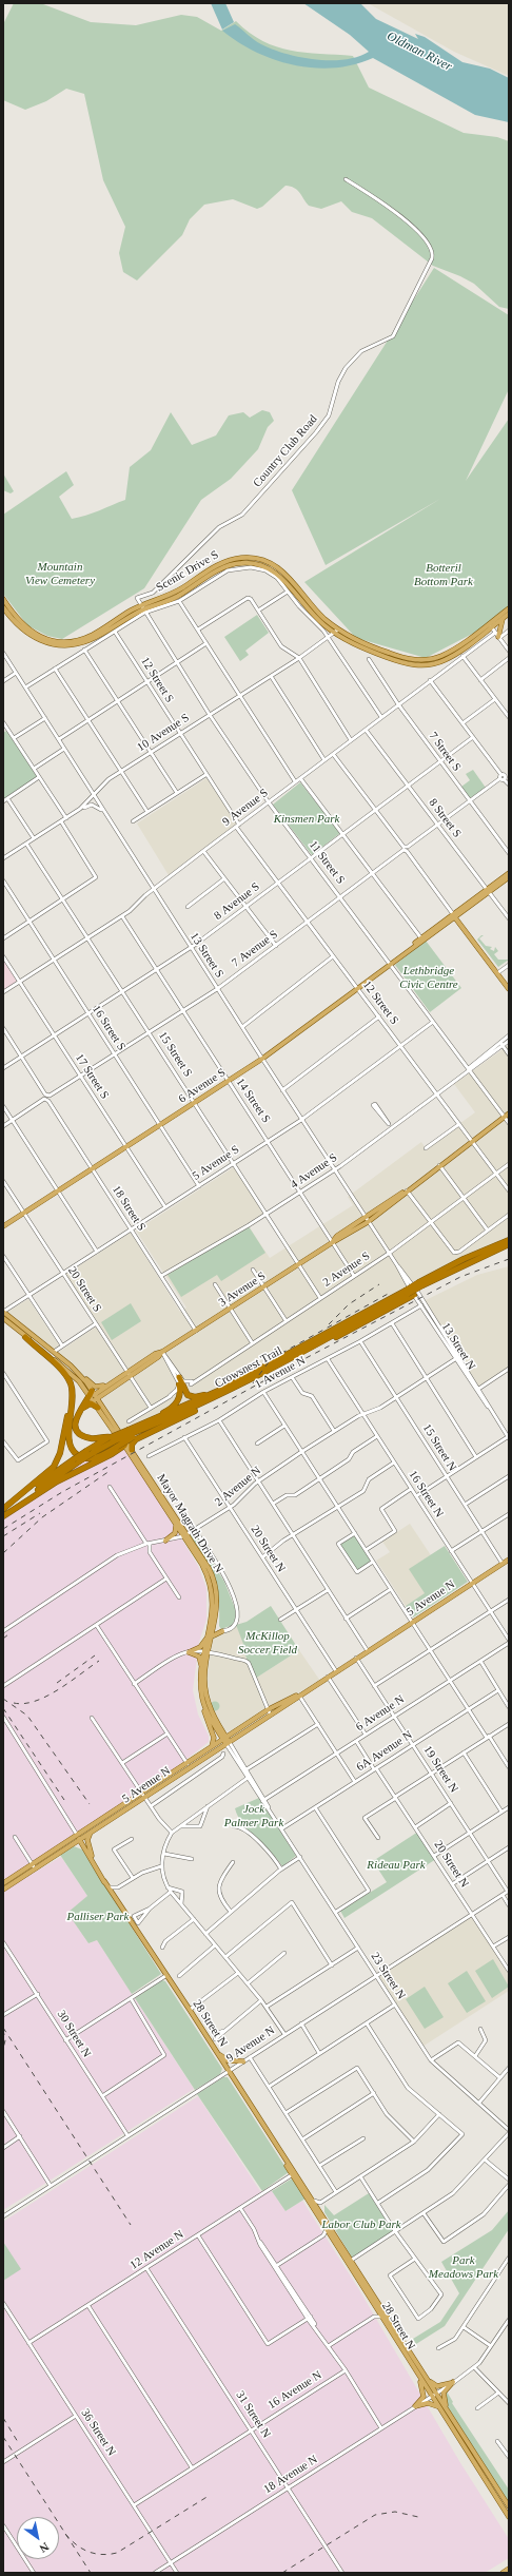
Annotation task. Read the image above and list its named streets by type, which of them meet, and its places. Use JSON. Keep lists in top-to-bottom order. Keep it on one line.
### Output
{"streets":{"highway":["Crowsnest Trail"],"main road":["Scenic Drive S","6 Avenue S","3 Avenue S","Mayor Magrath Drive N","5 Avenue N","28 Street N"],"street":["Country Club Road","12 Street S","10 Avenue S","7 Street S","9 Avenue S","8 Street S","11 Street S","8 Avenue S","7 Avenue S","13 Street S","16 Street S","15 Street S","17 Street S","14 Street S","5 Avenue S","4 Avenue S","18 Street S","2 Avenue S","20 Street S","13 Street N","1 Avenue N","15 Street N","2 Avenue N","16 Street N","20 Street N","6 Avenue N","6A Avenue N","19 Street N","23 Street N","30 Street N","9 Avenue N","12 Avenue N","16 Avenue N","31 Street N","36 Street N","18 Avenue N"]},"crossings":[["Country Club Road","Scenic Drive S"],["Country Club Road","11 Street S"],["Scenic Drive S","12 Street S"],["Scenic Drive S","10 Avenue S"],["Scenic Drive S","9 Avenue S"],["Scenic Drive S","11 Street S"],["Scenic Drive S","13 Street S"],["12 Street S","10 Avenue S"],["12 Street S","9 Avenue S"],["12 Street S","8 Avenue S"],["12 Street S","7 Avenue S"],["12 Street S","6 Avenue S"],["12 Street S","5 Avenue S"],["12 Street S","4 Avenue S"],["12 Street S","2 Avenue S"],["12 Street S","3 Avenue S"],["10 Avenue S","11 Street S"],["10 Avenue S","13 Street S"],["10 Avenue S","15 Street S"],["7 Street S","9 Avenue S"],["7 Street S","8 Avenue S"],["9 Avenue S","8 Street S"],["9 Avenue S","11 Street S"],["9 Avenue S","13 Street S"],["9 Avenue S","16 Street S"],["9 Avenue S","15 Street S"],["9 Avenue S","17 Street S"],["9 Avenue S","14 Street S"],["8 Street S","8 Avenue S"],["8 Street S","6 Avenue S"],["11 Street S","8 Avenue S"],["11 Street S","7 Avenue S"],["11 Street S","6 Avenue S"],["11 Street S","5 Avenue S"],["11 Street S","4 Avenue S"],["11 Street S","3 Avenue S"],["8 Avenue S","7 Avenue S"],["8 Avenue S","13 Street S"],["8 Avenue S","16 Street S"],["8 Avenue S","15 Street S"],["8 Avenue S","17 Street S"],["8 Avenue S","14 Street S"],["7 Avenue S","13 Street S"],["7 Avenue S","16 Street S"],["7 Avenue S","15 Street S"],["7 Avenue S","17 Street S"],["7 Avenue S","6 Avenue S"],["7 Avenue S","14 Street S"],["13 Street S","6 Avenue S"],["13 Street S","5 Avenue S"],["13 Street S","4 Avenue S"],["13 Street S","2 Avenue S"],["13 Street S","3 Avenue S"],["13 Street S","13 Street N"],["16 Street S","6 Avenue S"],["16 Street S","5 Avenue S"],["15 Street S","6 Avenue S"],["15 Street S","5 Avenue S"],["15 Street S","4 Avenue S"],["15 Street S","2 Avenue S"],["15 Street S","3 Avenue S"],["17 Street S","6 Avenue S"],["17 Street S","5 Avenue S"],["6 Avenue S","14 Street S"],["6 Avenue S","18 Street S"],["6 Avenue S","20 Street S"],["14 Street S","5 Avenue S"],["14 Street S","4 Avenue S"],["14 Street S","2 Avenue S"],["14 Street S","3 Avenue S"],["5 Avenue S","18 Street S"],["5 Avenue S","20 Street S"],["4 Avenue S","18 Street S"],["18 Street S","3 Avenue S"],["20 Street S","3 Avenue S"],["13 Street N","1 Avenue N"],["13 Street N","2 Avenue N"],["1 Avenue N","15 Street N"],["1 Avenue N","16 Street N"],["1 Avenue N","20 Street N"],["15 Street N","2 Avenue N"],["15 Street N","5 Avenue N"],["2 Avenue N","16 Street N"],["2 Avenue N","Mayor Magrath Drive N"],["2 Avenue N","20 Street N"],["16 Street N","5 Avenue N"],["16 Street N","6 Avenue N"],["Mayor Magrath Drive N","5 Avenue N"],["Mayor Magrath Drive N","23 Street N"],["20 Street N","5 Avenue N"],["20 Street N","6 Avenue N"],["20 Street N","6A Avenue N"],["20 Street N","9 Avenue N"],["5 Avenue N","19 Street N"],["5 Avenue N","23 Street N"],["5 Avenue N","28 Street N"],["6 Avenue N","19 Street N"],["6 Avenue N","23 Street N"],["6A Avenue N","19 Street N"],["6A Avenue N","23 Street N"],["19 Street N","9 Avenue N"],["23 Street N","9 Avenue N"],["28 Street N","9 Avenue N"],["28 Street N","12 Avenue N"],["28 Street N","18 Avenue N"],["30 Street N","9 Avenue N"],["12 Avenue N","31 Street N"],["12 Avenue N","36 Street N"],["16 Avenue N","31 Street N"],["16 Avenue N","36 Street N"],["31 Street N","18 Avenue N"],["36 Street N","18 Avenue N"]],"water":["Oldman River"],"parks":["Mountain View Cemetery","Botteril Bottom Park","Kinsmen Park","Lethbridge Civic Centre","McKillop Soccer Field","Jock Palmer Park","Rideau Park","Palliser Park","Labor Club Park","Park Meadows Park"],"north":"bottom right"}
